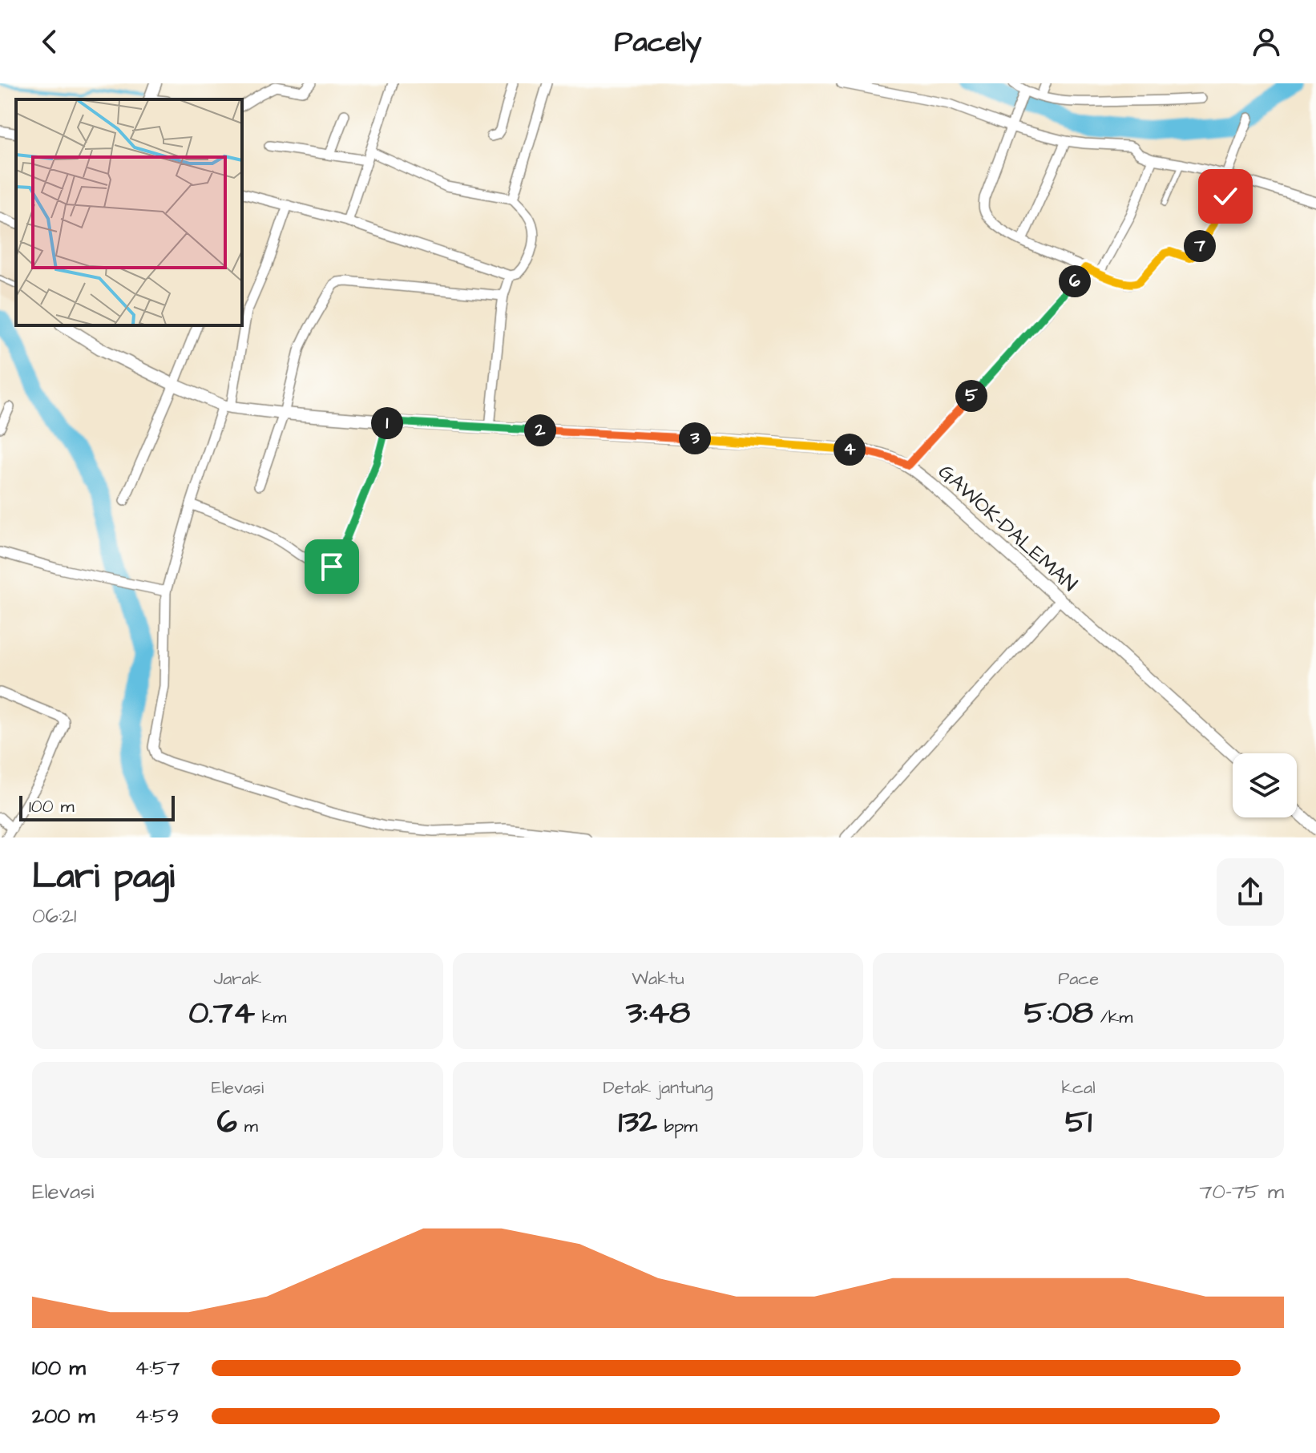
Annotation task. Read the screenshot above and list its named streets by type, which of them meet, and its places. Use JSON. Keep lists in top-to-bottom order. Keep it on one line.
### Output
{"streets":{"street":["GAWOK-DALEMAN"]},"scale_bar":"100 m","page":{"header":"Pacely","pins":["7","6","5","1","2","3","4"],"scale":"100 m","heading":["Lari pagi","06:21"],"stats":[["Jarak","0.74 km"],["Waktu","3:48"],["Pace","5:08 /km"],["Elevasi","6 m"],["Detak jantung","132 bpm"],["kcal","51"]],"chart":["Elevasi","70–75 m"],"list":[{"name":"100 m","note":"4:57"},{"name":"200 m","note":"4:59"}]}}
